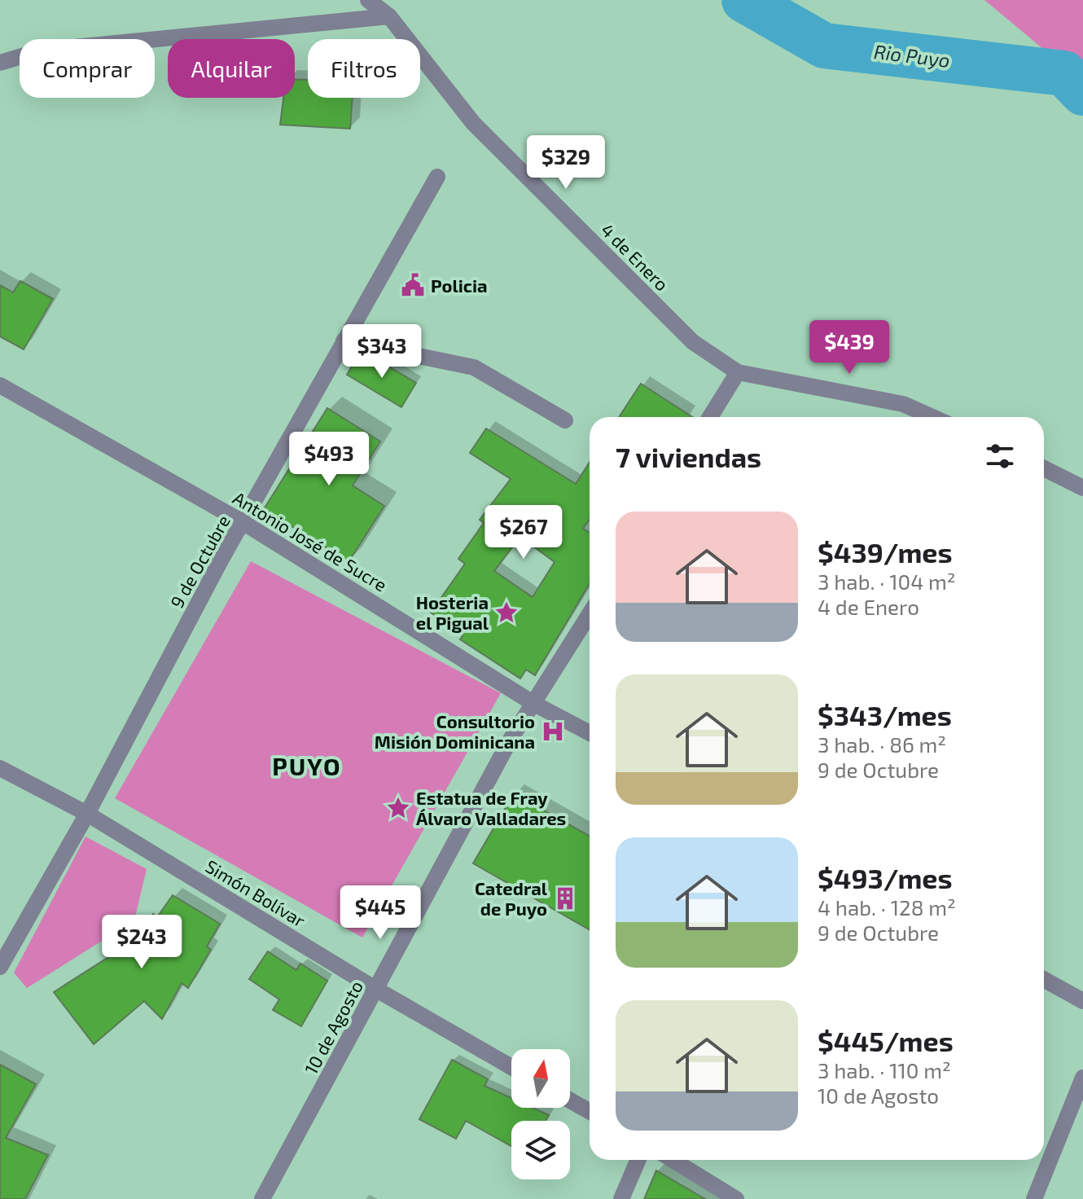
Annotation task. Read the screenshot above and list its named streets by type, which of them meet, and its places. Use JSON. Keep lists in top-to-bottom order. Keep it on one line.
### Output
{"streets":{"street":["4 de Enero","Antonio José de Sucre","9 de Octubre","Simón Bolívar","10 de Agosto"]},"crossings":[["Antonio José de Sucre","9 de Octubre"],["Antonio José de Sucre","10 de Agosto"],["9 de Octubre","Simón Bolívar"],["Simón Bolívar","10 de Agosto"]],"districts":["PUYO"],"water":["Rio Puyo"],"places":{"public building":["Policia"],"place":["Hosteria el Pigual","Estatua de Fray Álvaro Valladares"],"hospital":["Consultorio Misión Dominicana"],"building":["Catedral de Puyo"]},"north":"top","page":{"chip":["Comprar","Alquilar","Filtros"],"price":["$329","$439","$343","$493","$267","$445","$243"],"heading":"7 viviendas","list":[{"name":"$439/mes","note":"3 hab. · 104 m² · 4 de Enero"},{"name":"$343/mes","note":"3 hab. · 86 m² · 9 de Octubre"},{"name":"$493/mes","note":"4 hab. · 128 m² · 9 de Octubre"},{"name":"$445/mes","note":"3 hab. · 110 m² · 10 de Agosto"}]}}
